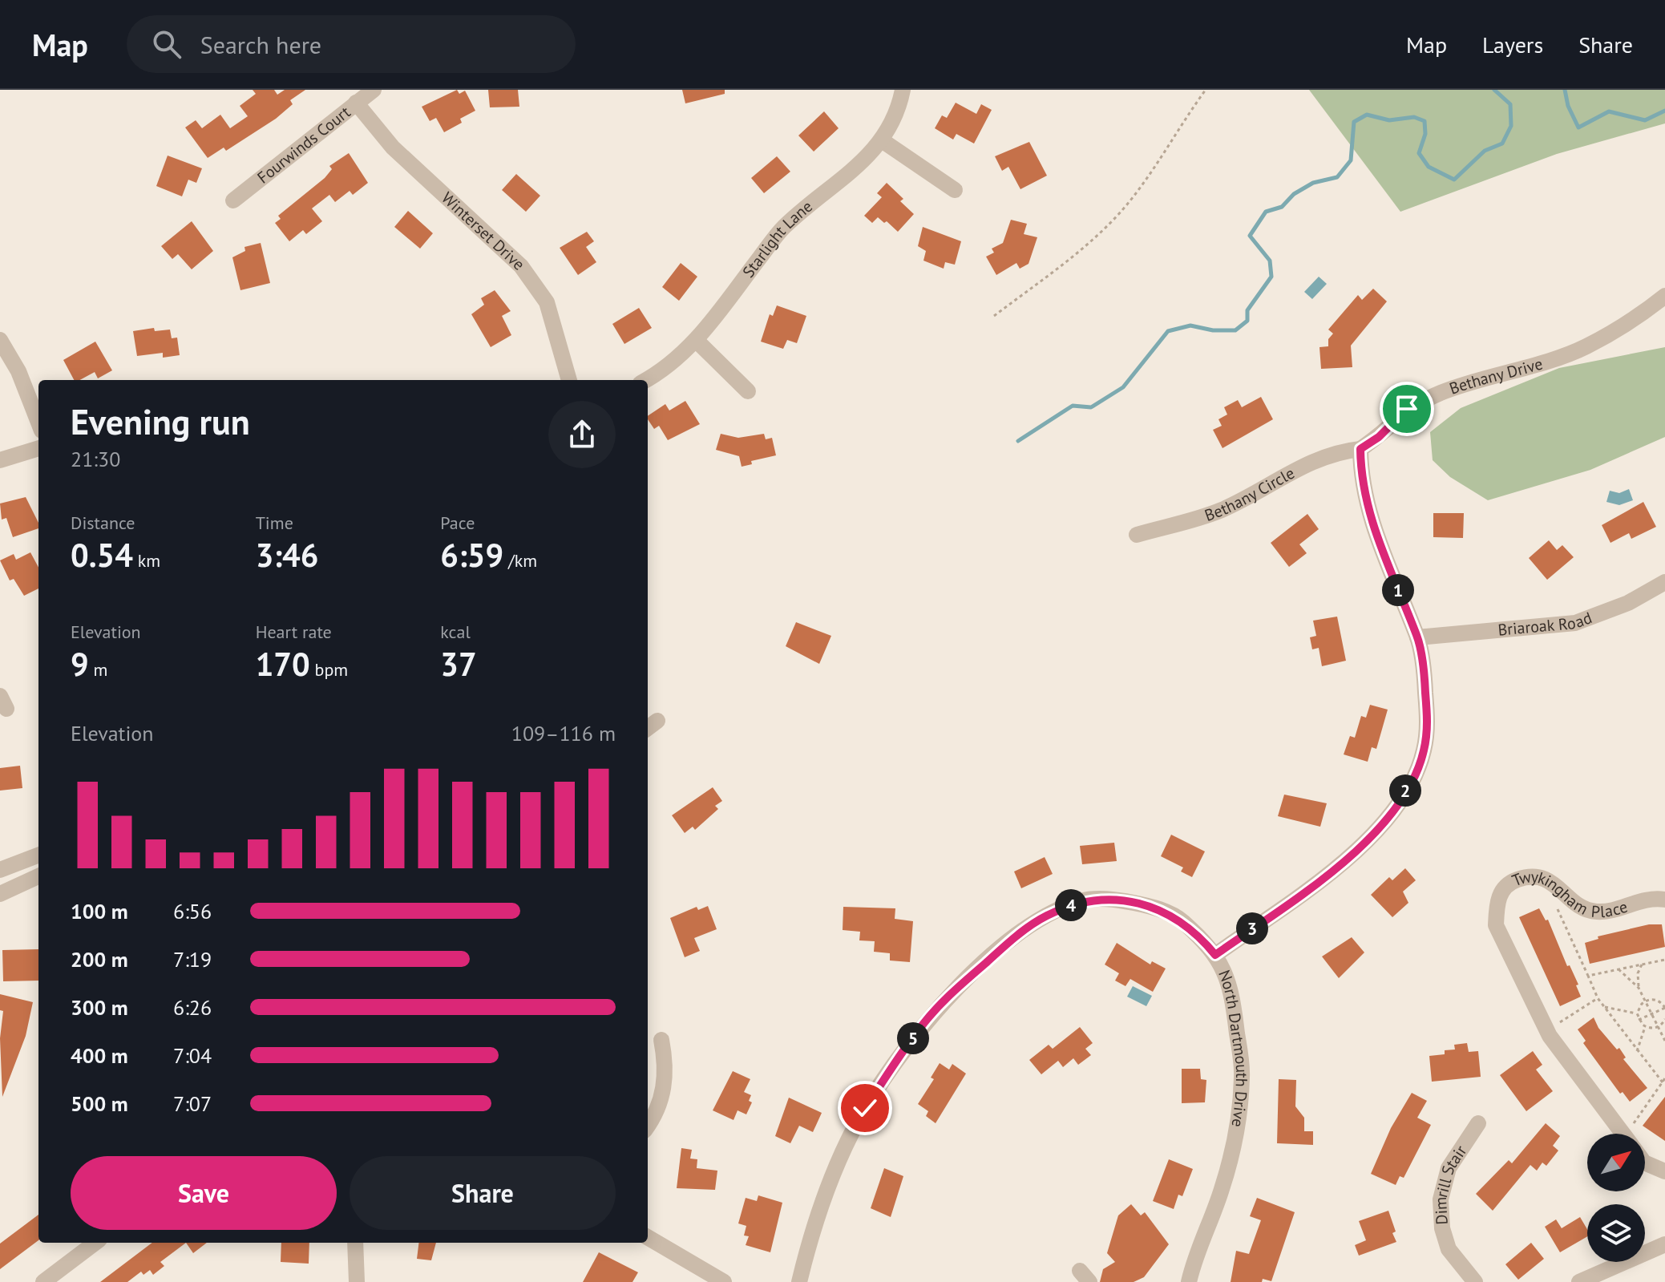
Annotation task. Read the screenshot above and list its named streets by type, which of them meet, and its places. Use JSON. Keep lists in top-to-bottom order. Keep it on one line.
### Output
{"streets":{"street":["Fourwinds Court","Winterset Drive","Starlight Lane","Bethany Drive","Bethany Circle","Briaroak Road","Twykingham Place","North Dartmouth Drive","Dimrill Stair"]},"crossings":[["Fourwinds Court","Winterset Drive"],["Bethany Drive","Bethany Circle"]],"north":"top right","page":{"header":"Map","search":"Search here","nav":["Map","Layers","Share"],"heading":["Evening run","21:30"],"stats":[["Distance","0.54 km"],["Time","3:46"],["Pace","6:59 /km"],["Elevation","9 m"],["Heart rate","170 bpm"],["kcal","37"]],"pins":["1","2","4","3","5"],"chart":["Elevation","109–116 m"],"list":[{"name":"100 m","note":"6:56"},{"name":"200 m","note":"7:19"},{"name":"300 m","note":"6:26"},{"name":"400 m","note":"7:04"},{"name":"500 m","note":"7:07"}],"buttons":["Save","Share"]}}
